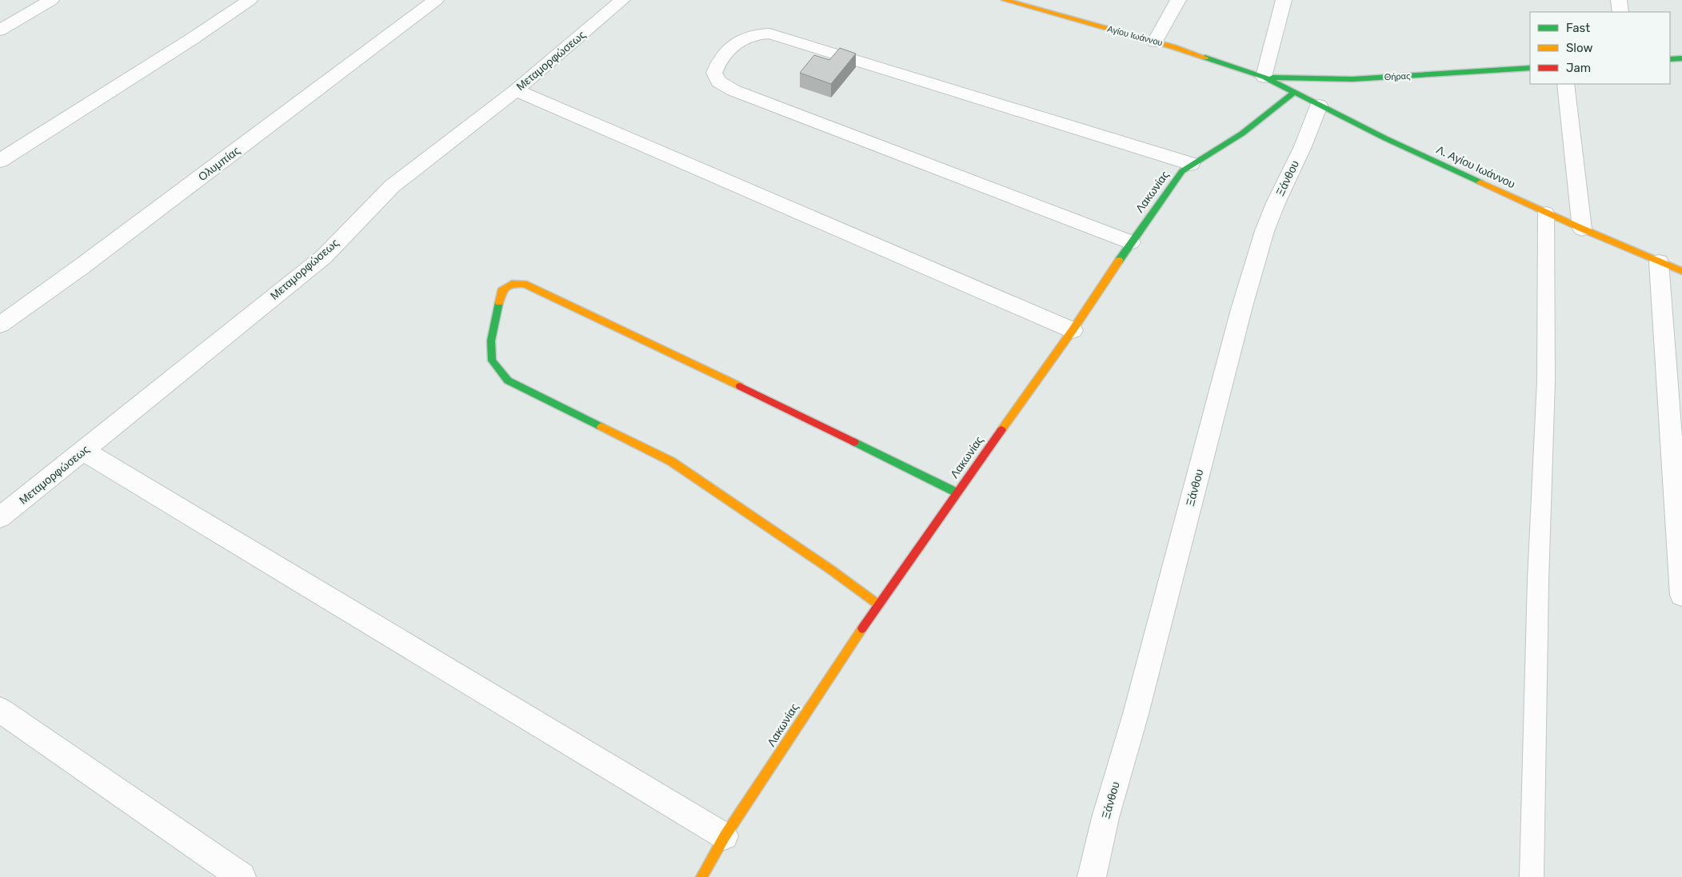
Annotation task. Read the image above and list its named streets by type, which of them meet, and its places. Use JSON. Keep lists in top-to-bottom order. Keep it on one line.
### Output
{"streets":{"street":["Αγίου Ιωάννου","Μεταμορφώσεως","Θήρας","Ολυμπίας","Λ. Αγίου Ιωάννου","Ξάνθου","Λακωνίας"]},"crossings":[["Αγίου Ιωάννου","Θήρας"],["Αγίου Ιωάννου","Λ. Αγίου Ιωάννου"],["Θήρας","Λ. Αγίου Ιωάννου"],["Λ. Αγίου Ιωάννου","Ξάνθου"],["Λ. Αγίου Ιωάννου","Λακωνίας"]],"legend":["Fast","Slow","Jam"]}
